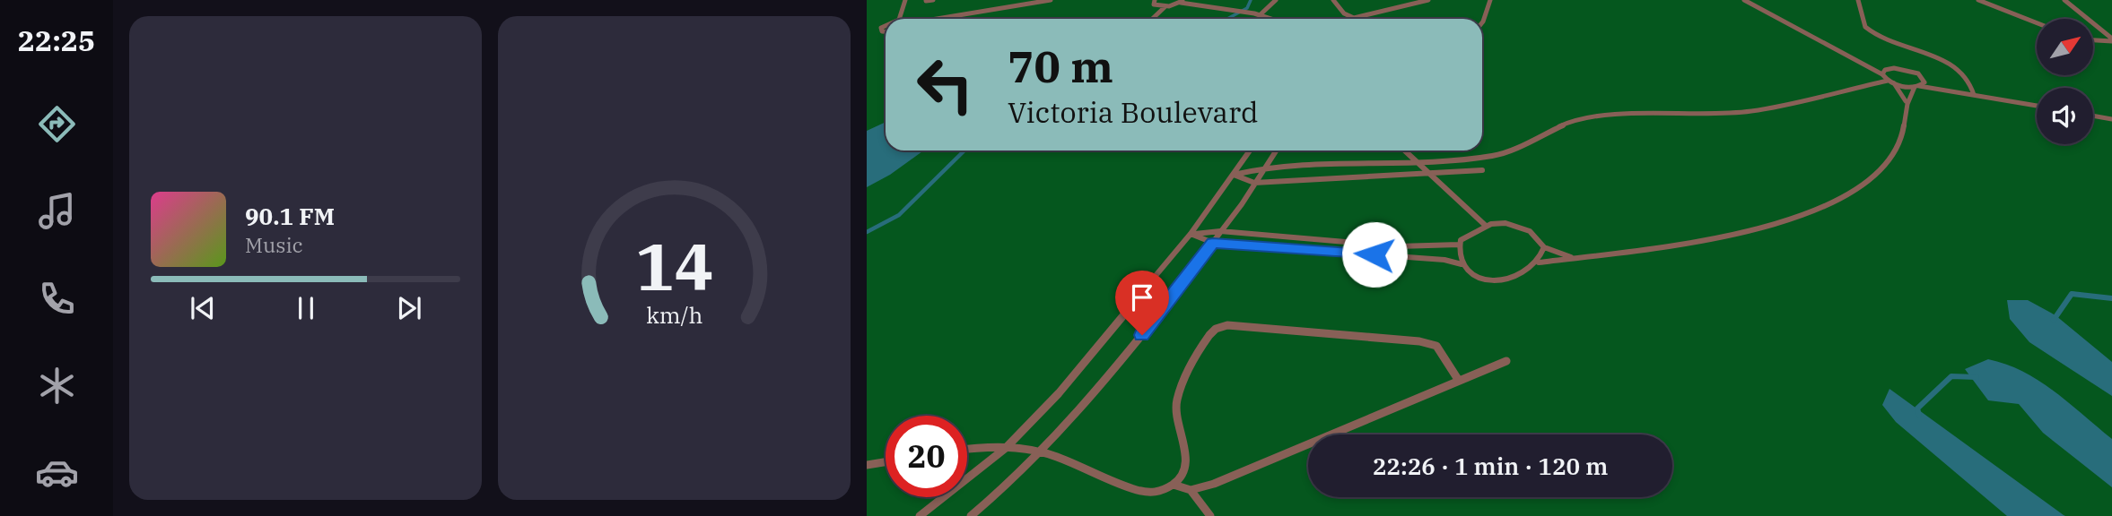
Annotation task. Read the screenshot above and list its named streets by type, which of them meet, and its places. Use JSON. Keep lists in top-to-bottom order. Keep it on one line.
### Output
{"north":"top right","page":{"tabs":"22:25","turn":["70 m","Victoria Boulevard"],"song":["90.1 FM","Music"],"limit":"20","trip":"22:26 · 1 min · 120 m","gauge":["14","km/h"]}}
